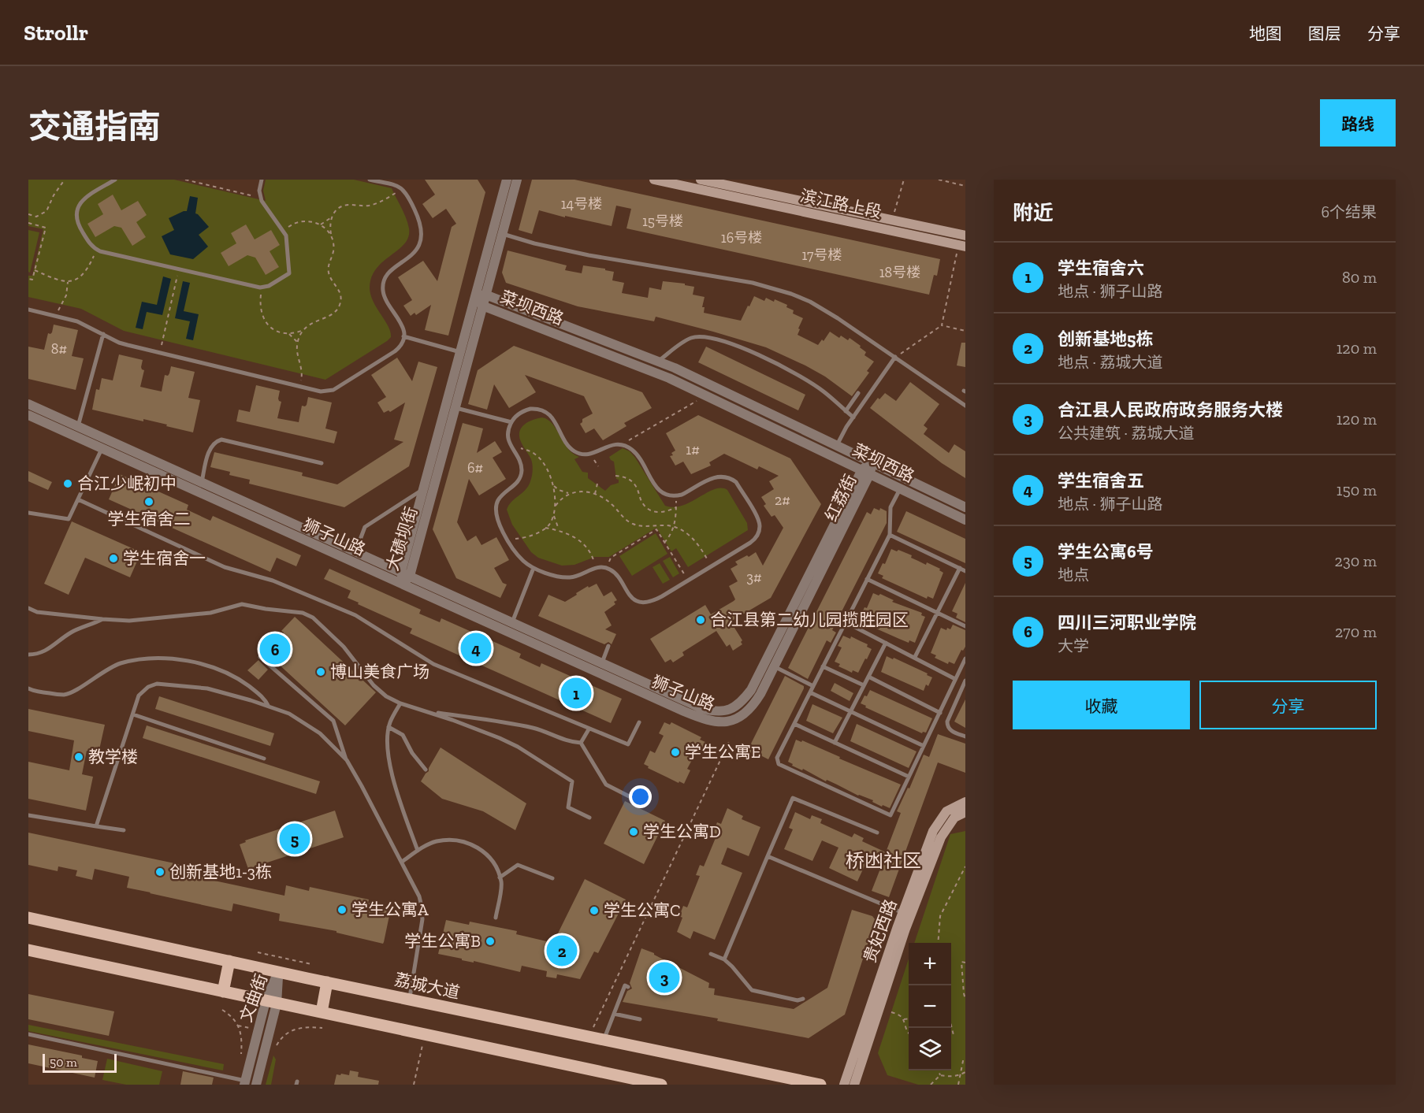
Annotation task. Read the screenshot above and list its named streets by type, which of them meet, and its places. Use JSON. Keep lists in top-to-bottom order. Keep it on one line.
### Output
{"streets":{"main road":["滨江路上段","贵妃西路","荔城大道"],"street":["菜坝西路","红荔街","狮子山路","大碛坝街","文曲街"]},"crossings":[["菜坝西路","红荔街"],["菜坝西路","大碛坝街"],["红荔街","狮子山路"],["狮子山路","大碛坝街"],["荔城大道","文曲街"]],"districts":["桥凼社区"],"places":["合江少岷初中","学生宿舍二","学生宿舍一","合江县第二幼儿园揽胜园区","博山美食广场","学生公寓E","教学楼","学生公寓D","创新基地1-3栋","学生公寓A","学生公寓C","学生公寓B"],"house_numbers":["14号楼","15号楼","16号楼","17号楼","18号楼","8#","1#","6#","2#","3#"],"scale_bar":"50 m","page":{"header":"Strollr","nav":["地图","图层","分享"],"title":"交通指南","buttons":["路线",["收藏","分享"]],"heading":["附近","6个结果"],"list":[{"mark":"1","name":"学生宿舍六","note":"地点 · 狮子山路","value":"80 m"},{"mark":"2","name":"创新基地5栋","note":"地点 · 荔城大道","value":"120 m"},{"mark":"3","name":"合江县人民政府政务服务大楼","note":"公共建筑 · 荔城大道","value":"120 m"},{"mark":"4","name":"学生宿舍五","note":"地点 · 狮子山路","value":"150 m"},{"mark":"5","name":"学生公寓6号","note":"地点","value":"230 m"},{"mark":"6","name":"四川三河职业学院","note":"大学","value":"270 m"}],"pins":["4","6","1","5","2","3"],"map_buttons":["+","−"],"scale":"50 m"}}
